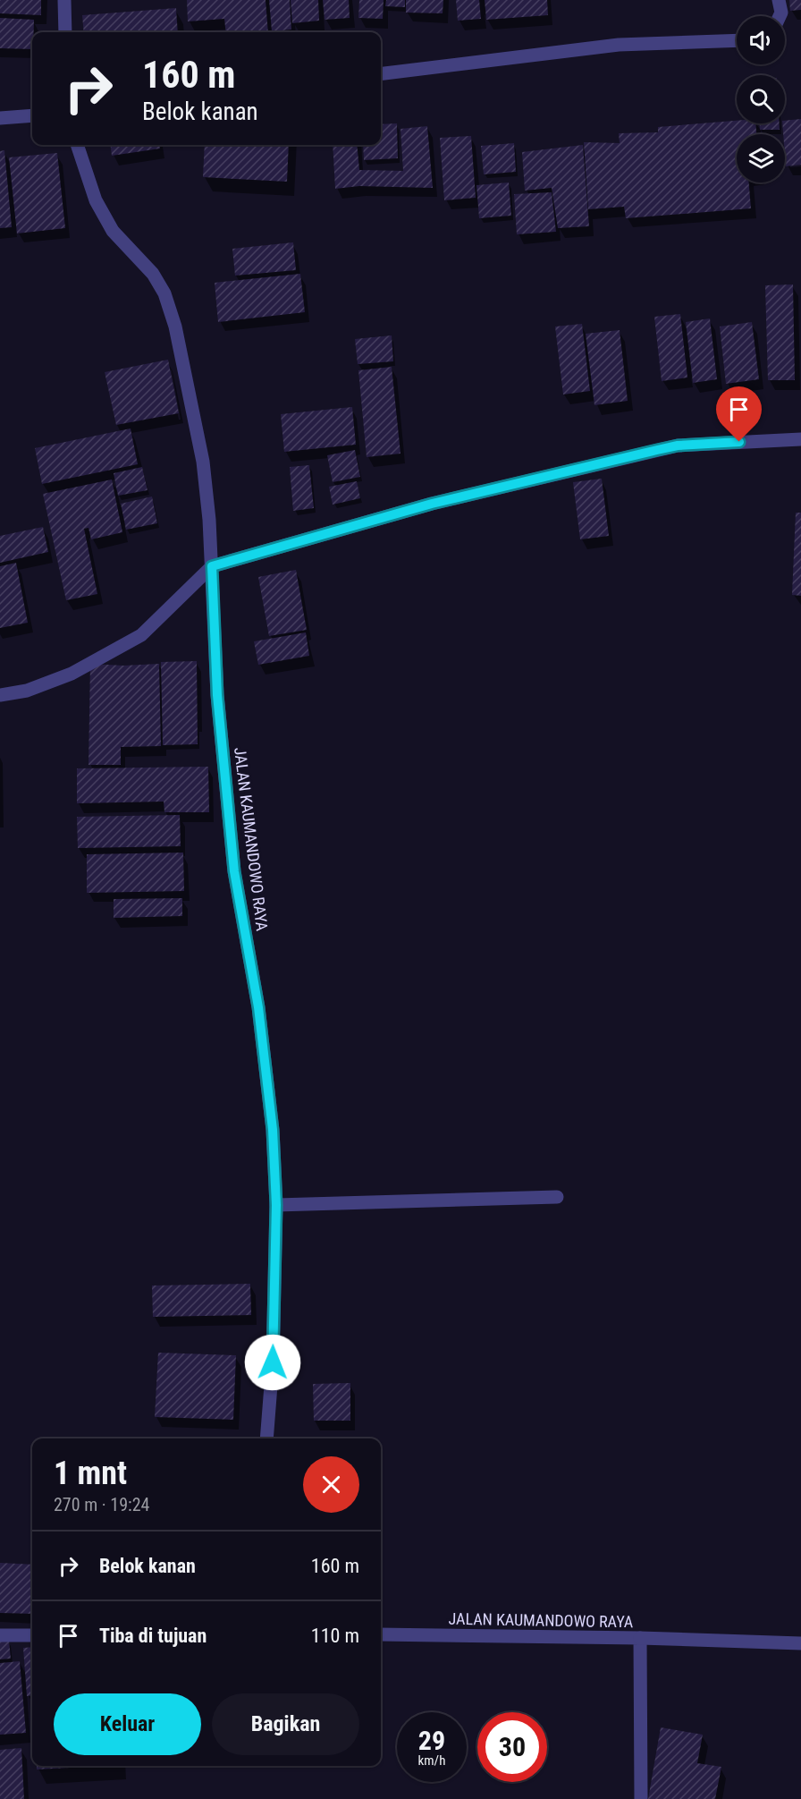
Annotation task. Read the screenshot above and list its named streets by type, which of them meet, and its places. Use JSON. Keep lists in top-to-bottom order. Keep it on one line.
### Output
{"streets":{"street":["JALAN KAUMANDOWO RAYA"]},"page":{"turn":["160 m","Belok kanan"],"heading":["1 mnt","270 m · 19:24"],"list":[{"name":"Belok kanan","value":"160 m"},{"name":"Tiba di tujuan","value":"110 m"}],"buttons":["Keluar","Bagikan"],"speed":"29 km/h","limit":"30"}}
